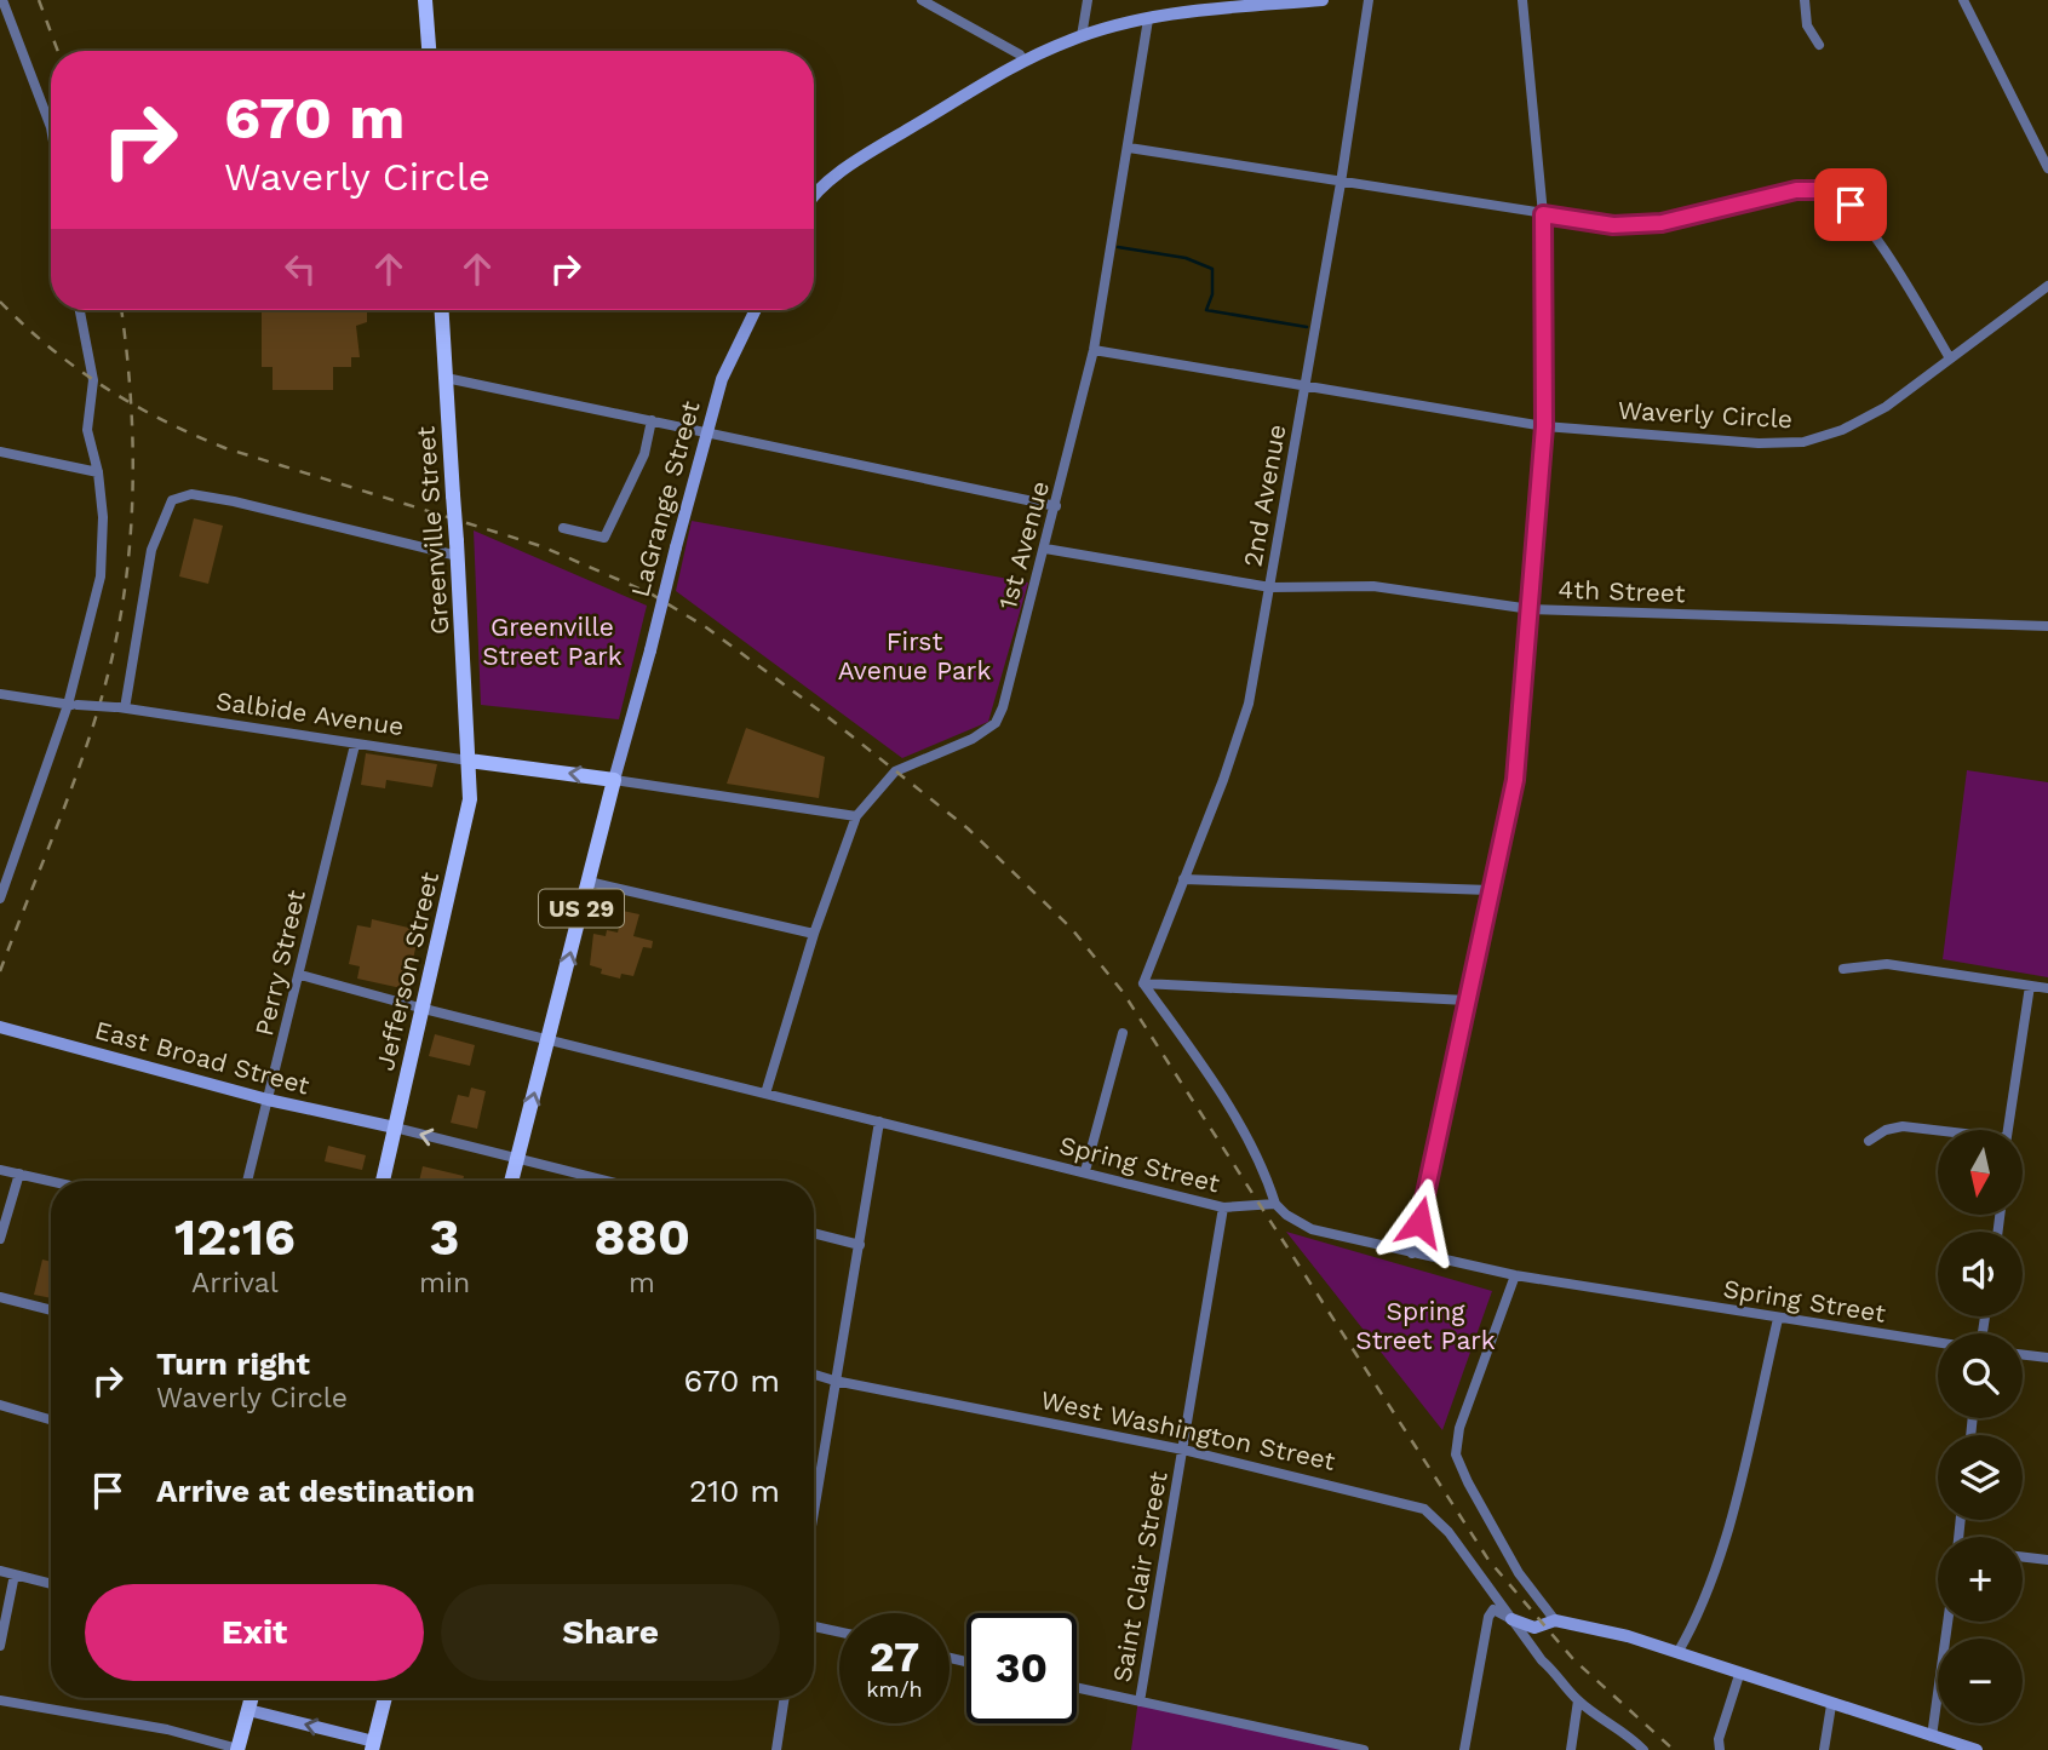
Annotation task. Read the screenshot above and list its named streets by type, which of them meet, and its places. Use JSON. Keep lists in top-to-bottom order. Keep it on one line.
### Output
{"streets":{"main road":["LaGrange Street","Greenville Street","Salbide Avenue","US 29","Jefferson Street"],"street":["Waverly Circle","2nd Avenue","1st Avenue","4th Street","Perry Street","East Broad Street","Spring Street","West Washington Street","Saint Clair Street"]},"crossings":[["Waverly Circle","2nd Avenue"],["Waverly Circle","1st Avenue"],["2nd Avenue","4th Street"],["LaGrange Street","Salbide Avenue"],["LaGrange Street","US 29"],["LaGrange Street","Spring Street"],["Greenville Street","Salbide Avenue"],["Greenville Street","Jefferson Street"],["1st Avenue","4th Street"],["1st Avenue","Spring Street"],["Salbide Avenue","Perry Street"],["Salbide Avenue","Jefferson Street"],["Perry Street","East Broad Street"],["Perry Street","Spring Street"],["Jefferson Street","East Broad Street"],["Jefferson Street","Spring Street"],["Spring Street","Saint Clair Street"],["West Washington Street","Saint Clair Street"]],"parks":["Greenville Street Park","First Avenue Park","Spring Street Park"],"north":"bottom","page":{"turn":["670 m","Waverly Circle"],"map_buttons":["+","−"],"eta":["12:16","Arrival","3","min","880","m"],"list":[{"name":"Turn right","note":"Waverly Circle","value":"670 m"},{"name":"Arrive at destination","value":"210 m"}],"buttons":["Exit","Share"],"speed":"27 km/h","limit":"30"}}
